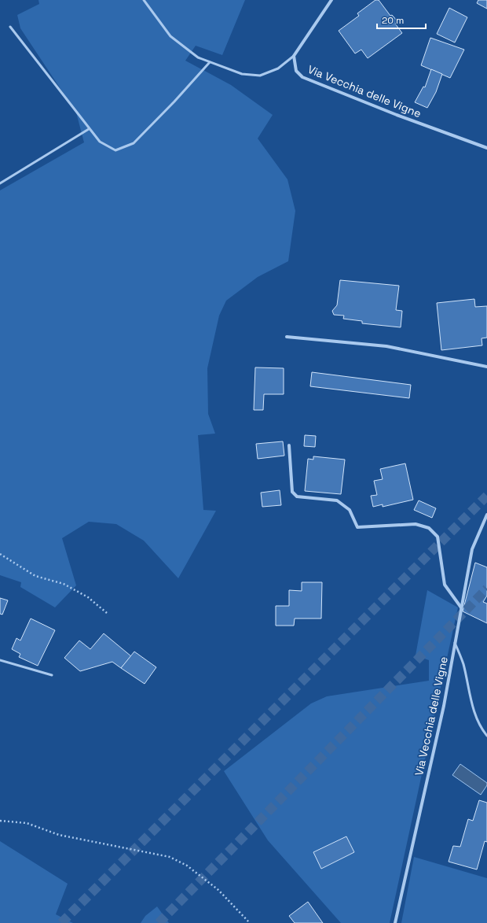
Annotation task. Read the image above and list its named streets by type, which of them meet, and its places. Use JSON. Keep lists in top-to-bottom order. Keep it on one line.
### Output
{"streets":{"street":["Via Vecchia delle Vigne"]},"scale_bar":"20 m"}
